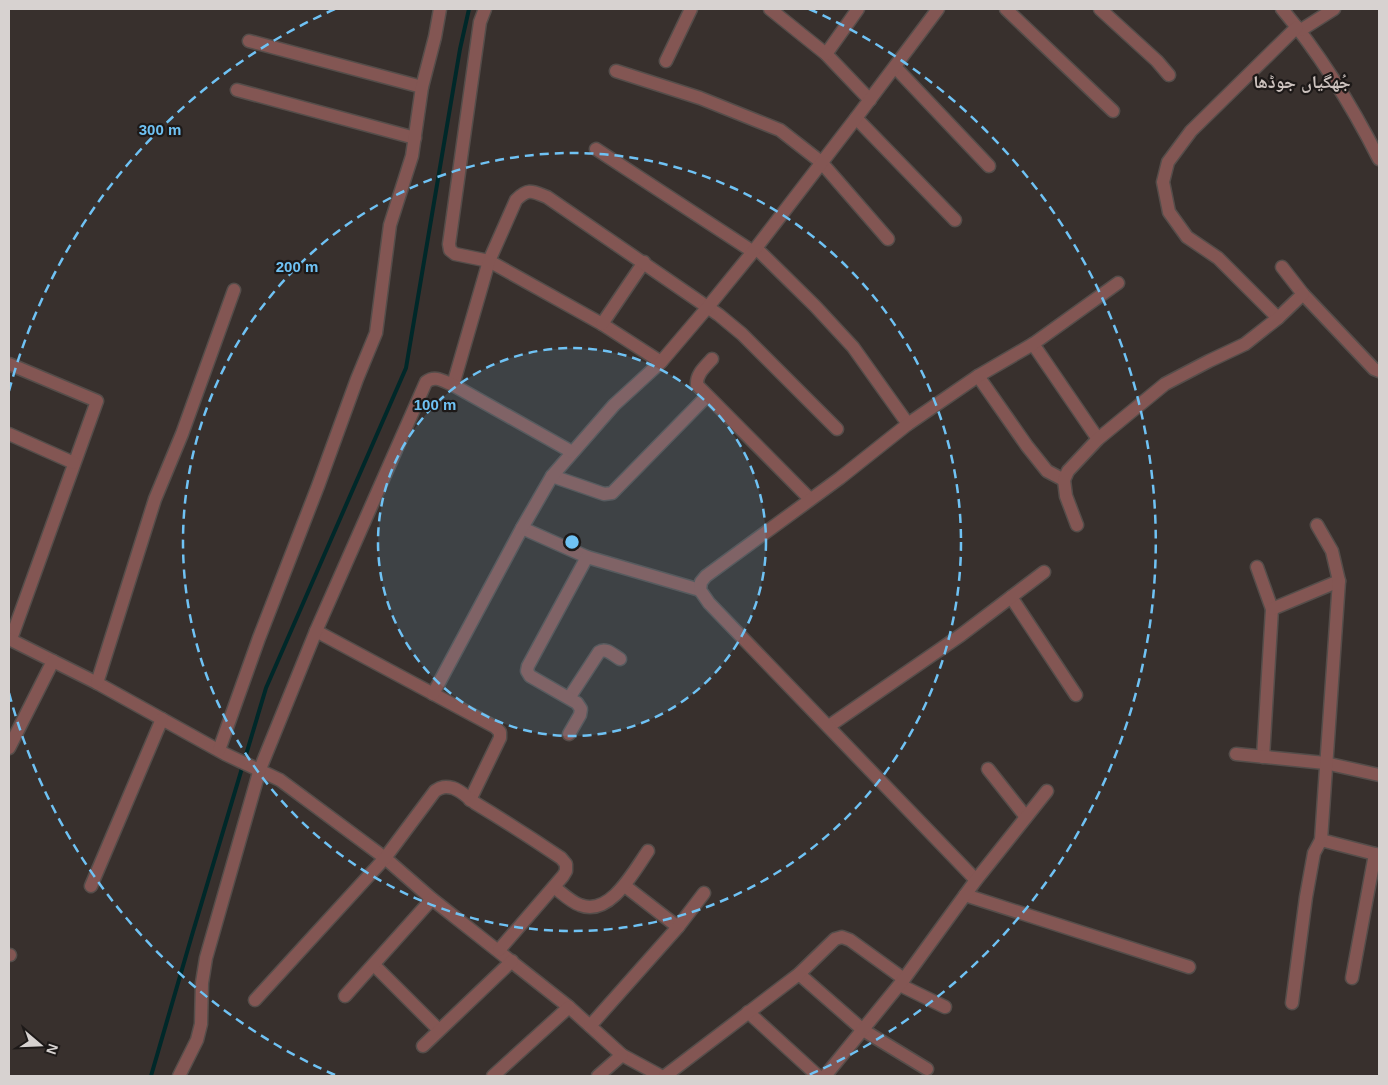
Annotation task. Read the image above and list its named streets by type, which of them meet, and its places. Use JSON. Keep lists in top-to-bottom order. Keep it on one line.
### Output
{"districts":["جُھگیاں جوڈھا"],"north":"right","rings":["300 m","200 m","100 m"]}
